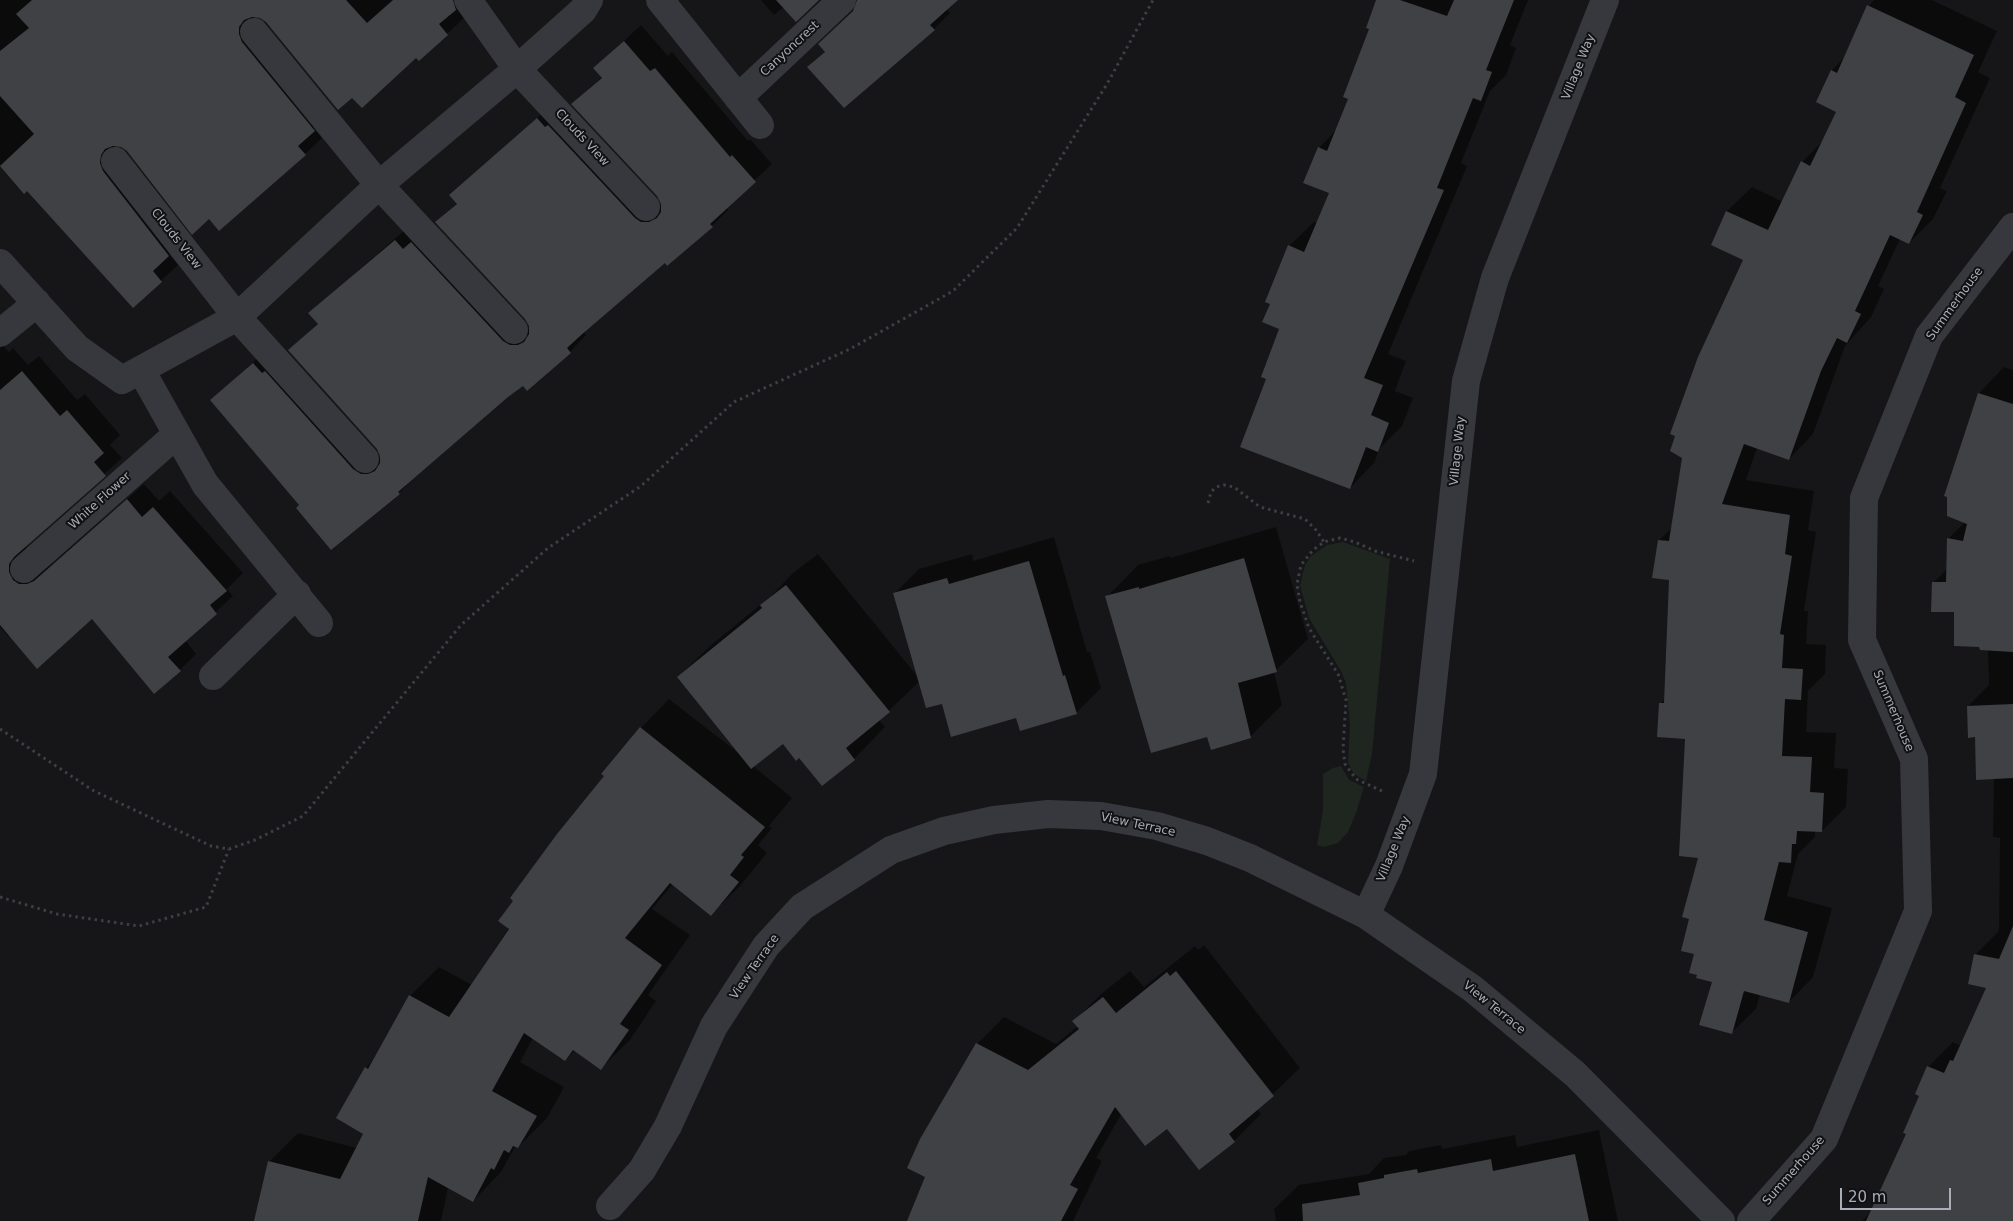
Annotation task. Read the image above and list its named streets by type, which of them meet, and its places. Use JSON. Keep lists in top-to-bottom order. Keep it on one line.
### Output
{"streets":{"street":["Canyoncrest","Village Way","Clouds View","Summerhouse","White Flower","View Terrace"]},"crossings":[["Village Way","View Terrace"]],"scale_bar":"20 m"}
